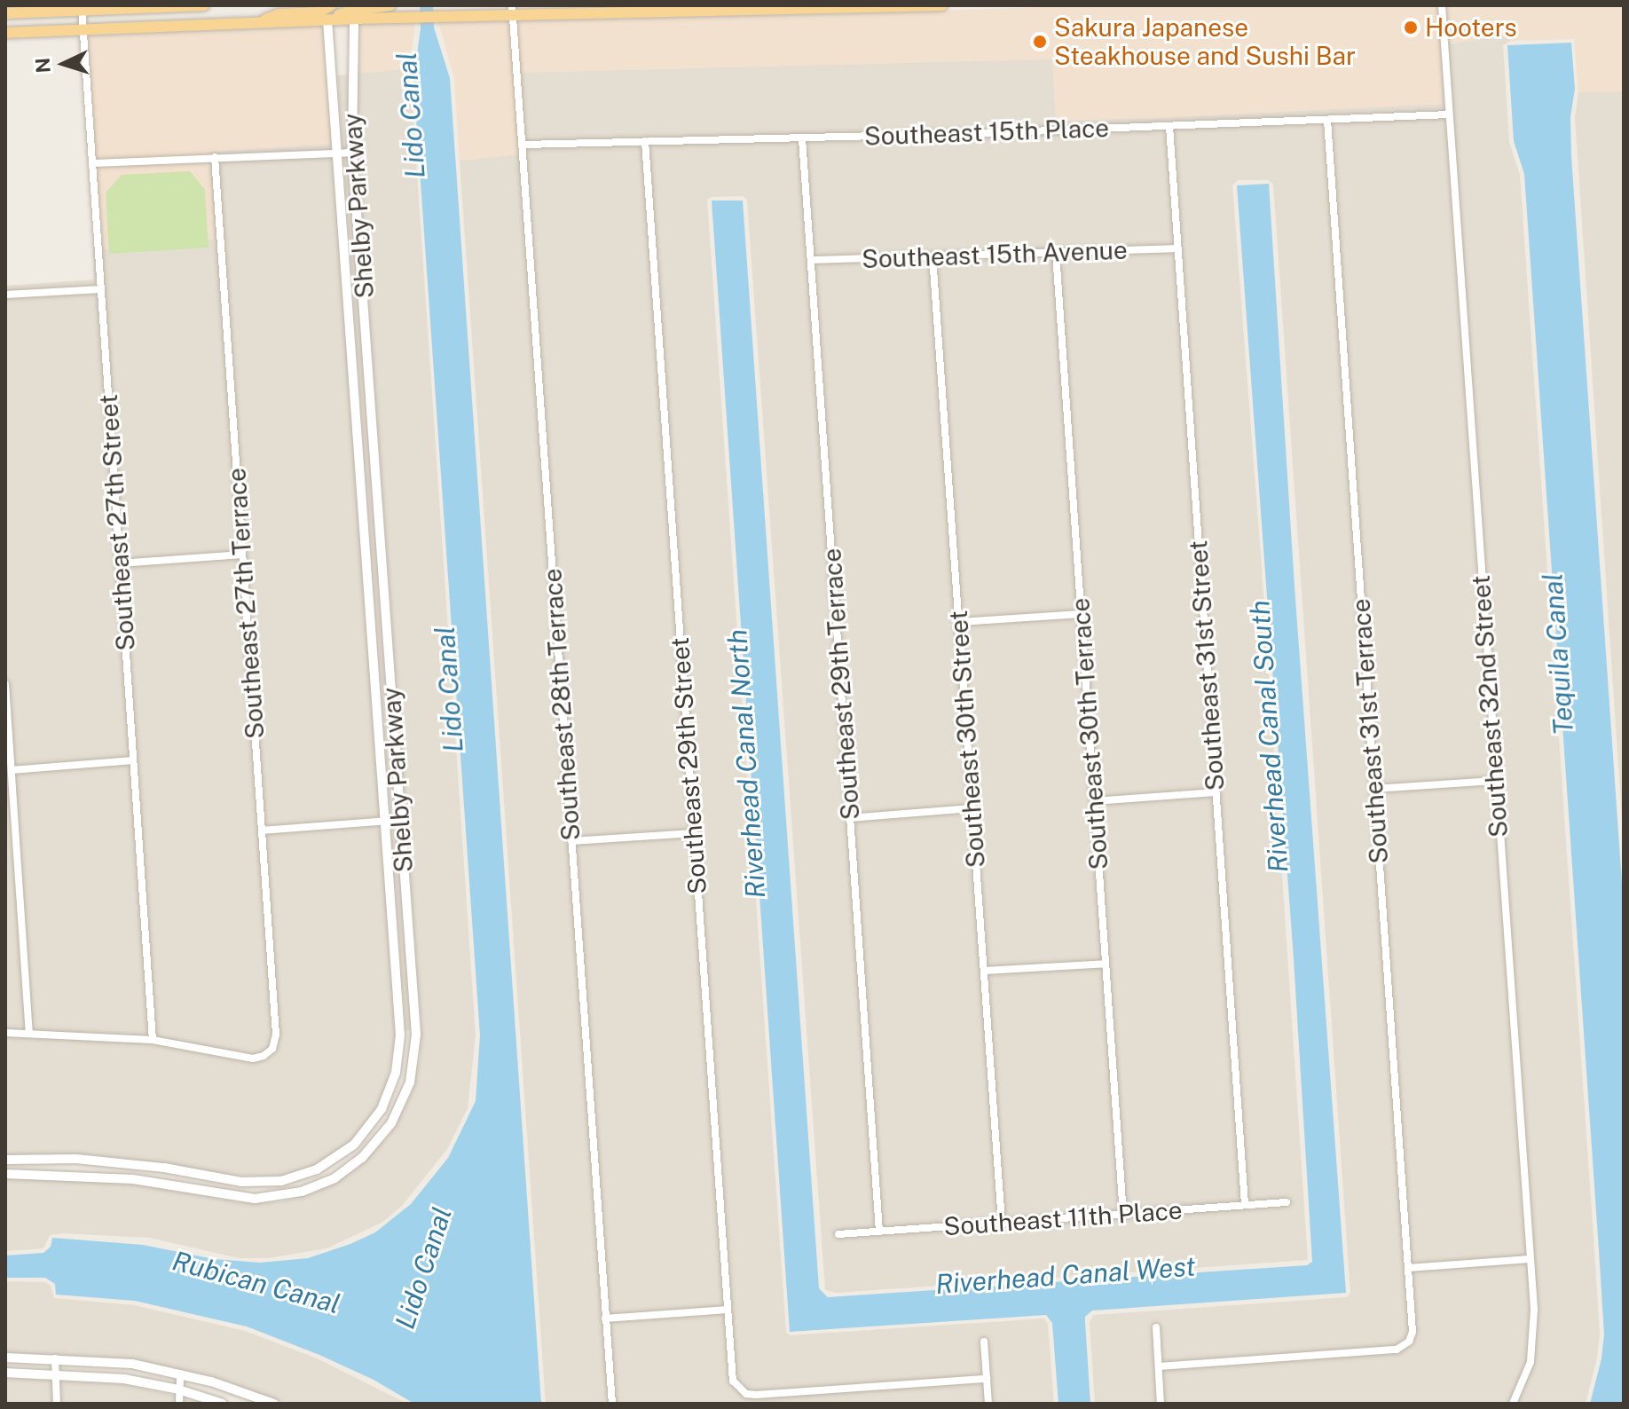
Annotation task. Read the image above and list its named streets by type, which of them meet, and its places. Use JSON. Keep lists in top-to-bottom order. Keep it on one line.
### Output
{"streets":{"street":["Southeast 15th Place","Shelby Parkway","Southeast 15th Avenue","Southeast 27th Street","Southeast 27th Terrace","Southeast 31st Street","Southeast 29th Terrace","Southeast 28th Terrace","Southeast 32nd Street","Southeast 31st Terrace","Southeast 30th Terrace","Southeast 30th Street","Southeast 29th Street","Southeast 11th Place"]},"crossings":[["Southeast 15th Place","Southeast 31st Street"],["Southeast 15th Place","Southeast 29th Terrace"],["Southeast 15th Place","Southeast 28th Terrace"],["Southeast 15th Place","Southeast 32nd Street"],["Southeast 15th Place","Southeast 31st Terrace"],["Southeast 15th Place","Southeast 29th Street"],["Southeast 15th Avenue","Southeast 31st Street"],["Southeast 15th Avenue","Southeast 29th Terrace"],["Southeast 15th Avenue","Southeast 30th Terrace"],["Southeast 15th Avenue","Southeast 30th Street"],["Southeast 27th Street","Southeast 27th Terrace"],["Southeast 31st Street","Southeast 11th Place"],["Southeast 29th Terrace","Southeast 11th Place"],["Southeast 30th Terrace","Southeast 11th Place"],["Southeast 30th Street","Southeast 11th Place"]],"water":["Lido Canal","Tequila Canal","Riverhead Canal South","Riverhead Canal North","Riverhead Canal West","Rubican Canal"],"places":["Hooters","Sakura Japanese Steakhouse and Sushi Bar"],"north":"left"}
